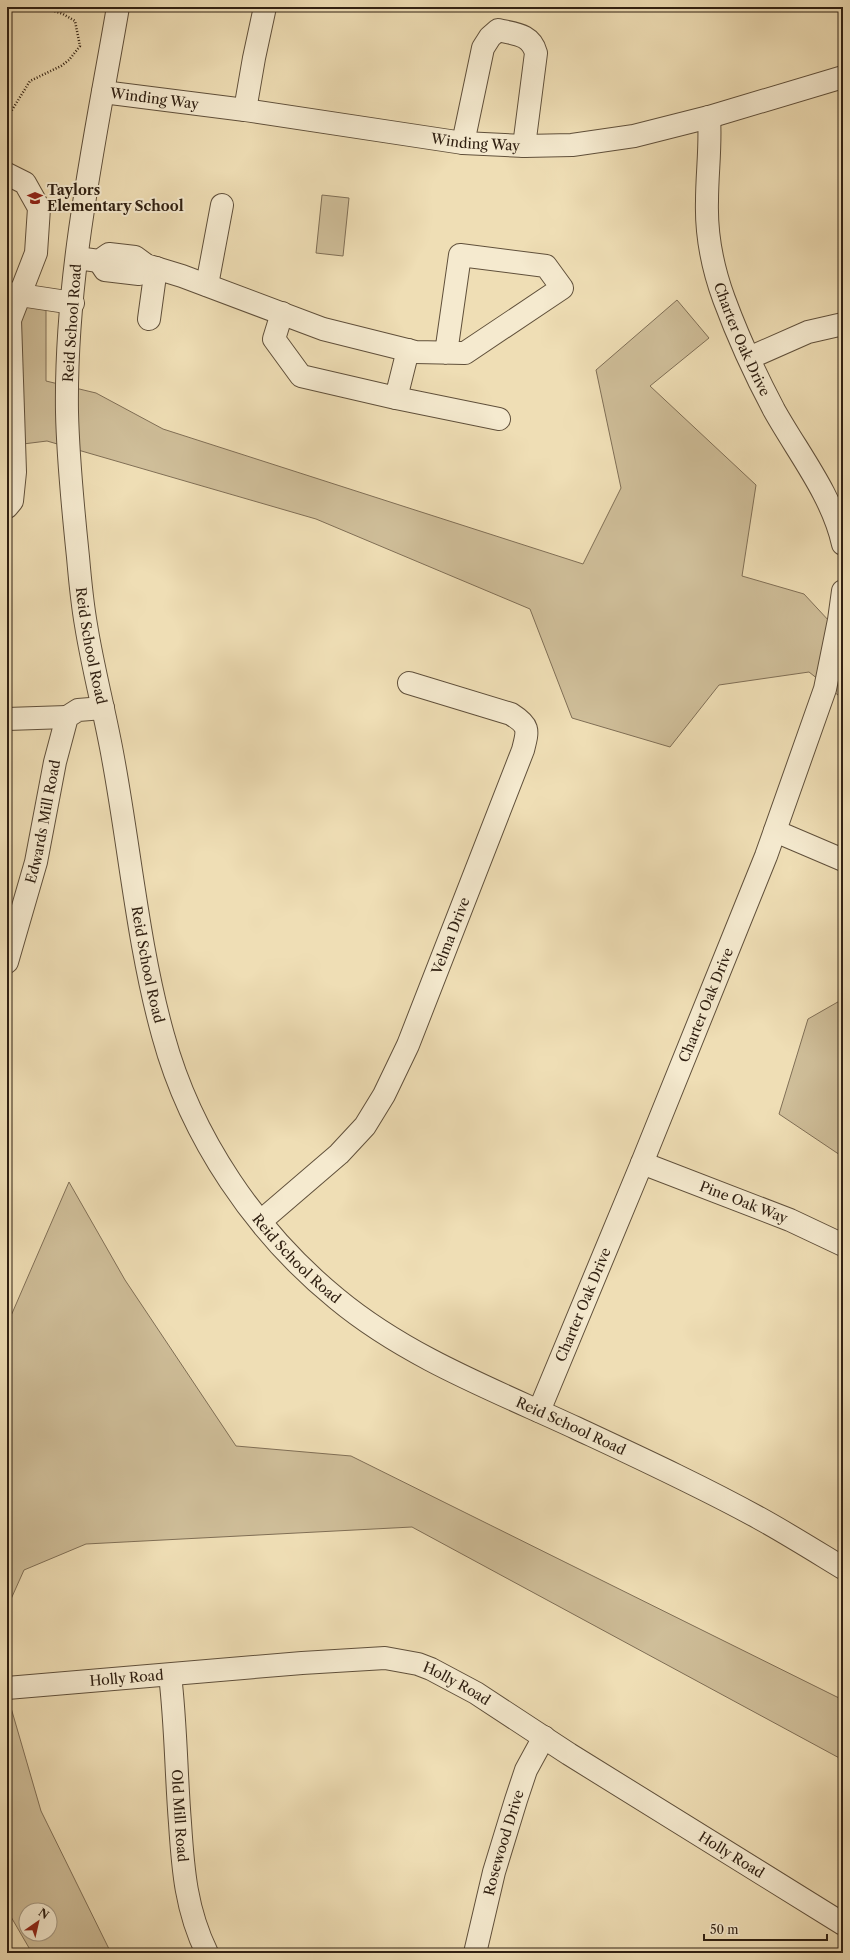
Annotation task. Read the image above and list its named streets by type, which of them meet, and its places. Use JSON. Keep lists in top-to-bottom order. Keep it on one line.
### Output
{"streets":{"street":["Winding Way","Reid School Road","Charter Oak Drive","Edwards Mill Road","Velma Drive","Pine Oak Way","Holly Road","Old Mill Road","Rosewood Drive"]},"crossings":[["Winding Way","Reid School Road"],["Winding Way","Charter Oak Drive"],["Reid School Road","Charter Oak Drive"],["Reid School Road","Velma Drive"],["Charter Oak Drive","Pine Oak Way"],["Holly Road","Old Mill Road"],["Holly Road","Rosewood Drive"]],"places":{"school or university":["Taylors Elementary School"]},"scale_bar":"50 m","north":"top right"}
